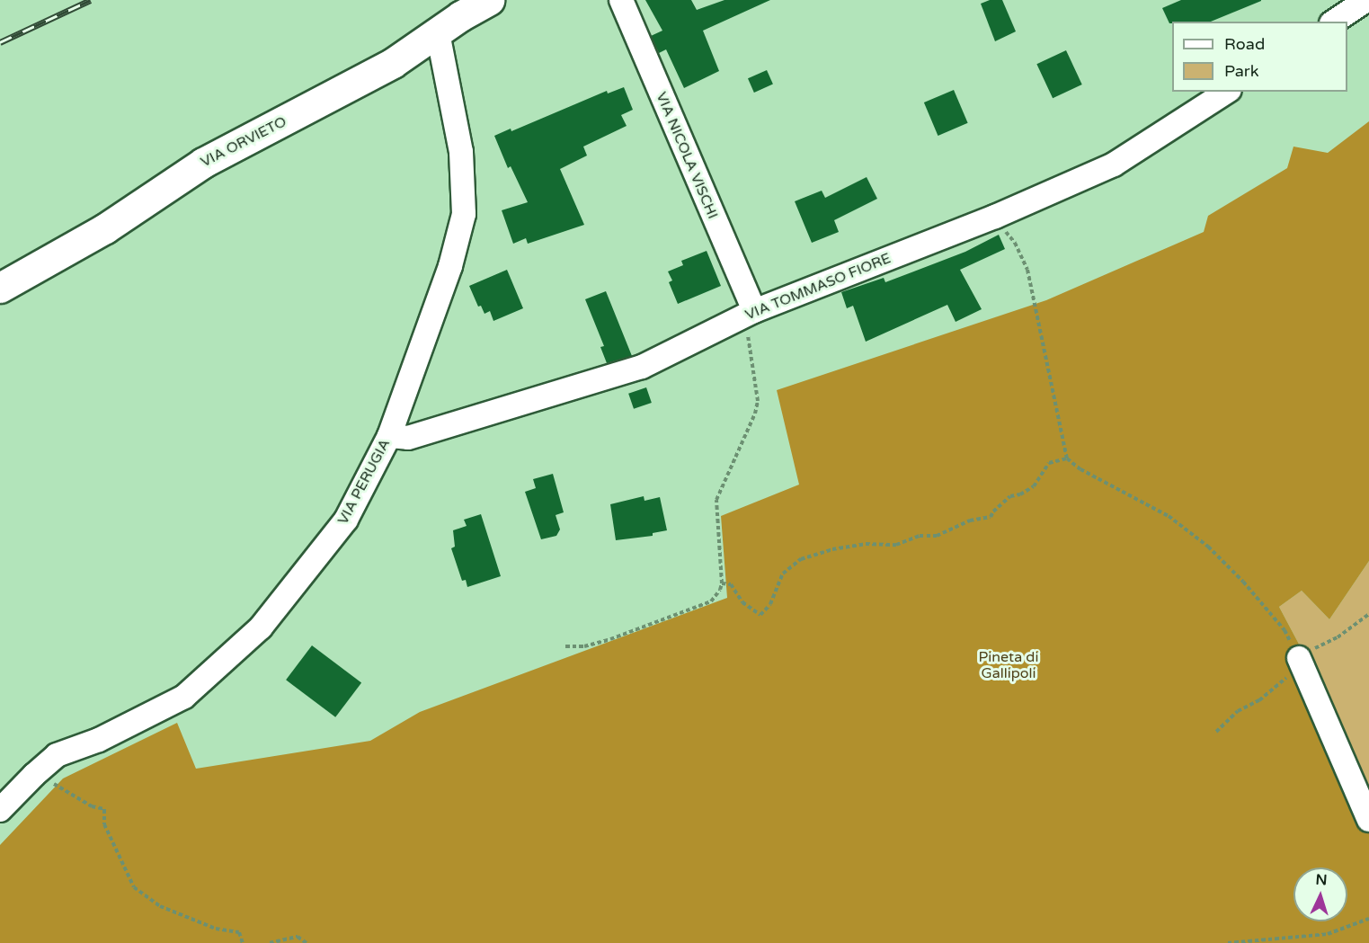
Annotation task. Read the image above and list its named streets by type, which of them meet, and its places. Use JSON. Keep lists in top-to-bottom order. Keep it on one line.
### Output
{"streets":{"street":["VIA ORVIETO","VIA NICOLA VISCHI","VIA TOMMASO FIORE","VIA PERUGIA"]},"crossings":[["VIA ORVIETO","VIA PERUGIA"],["VIA NICOLA VISCHI","VIA TOMMASO FIORE"],["VIA TOMMASO FIORE","VIA PERUGIA"]],"parks":["Pineta di Gallipoli"],"legend":["Road","Park"],"north":"top"}
